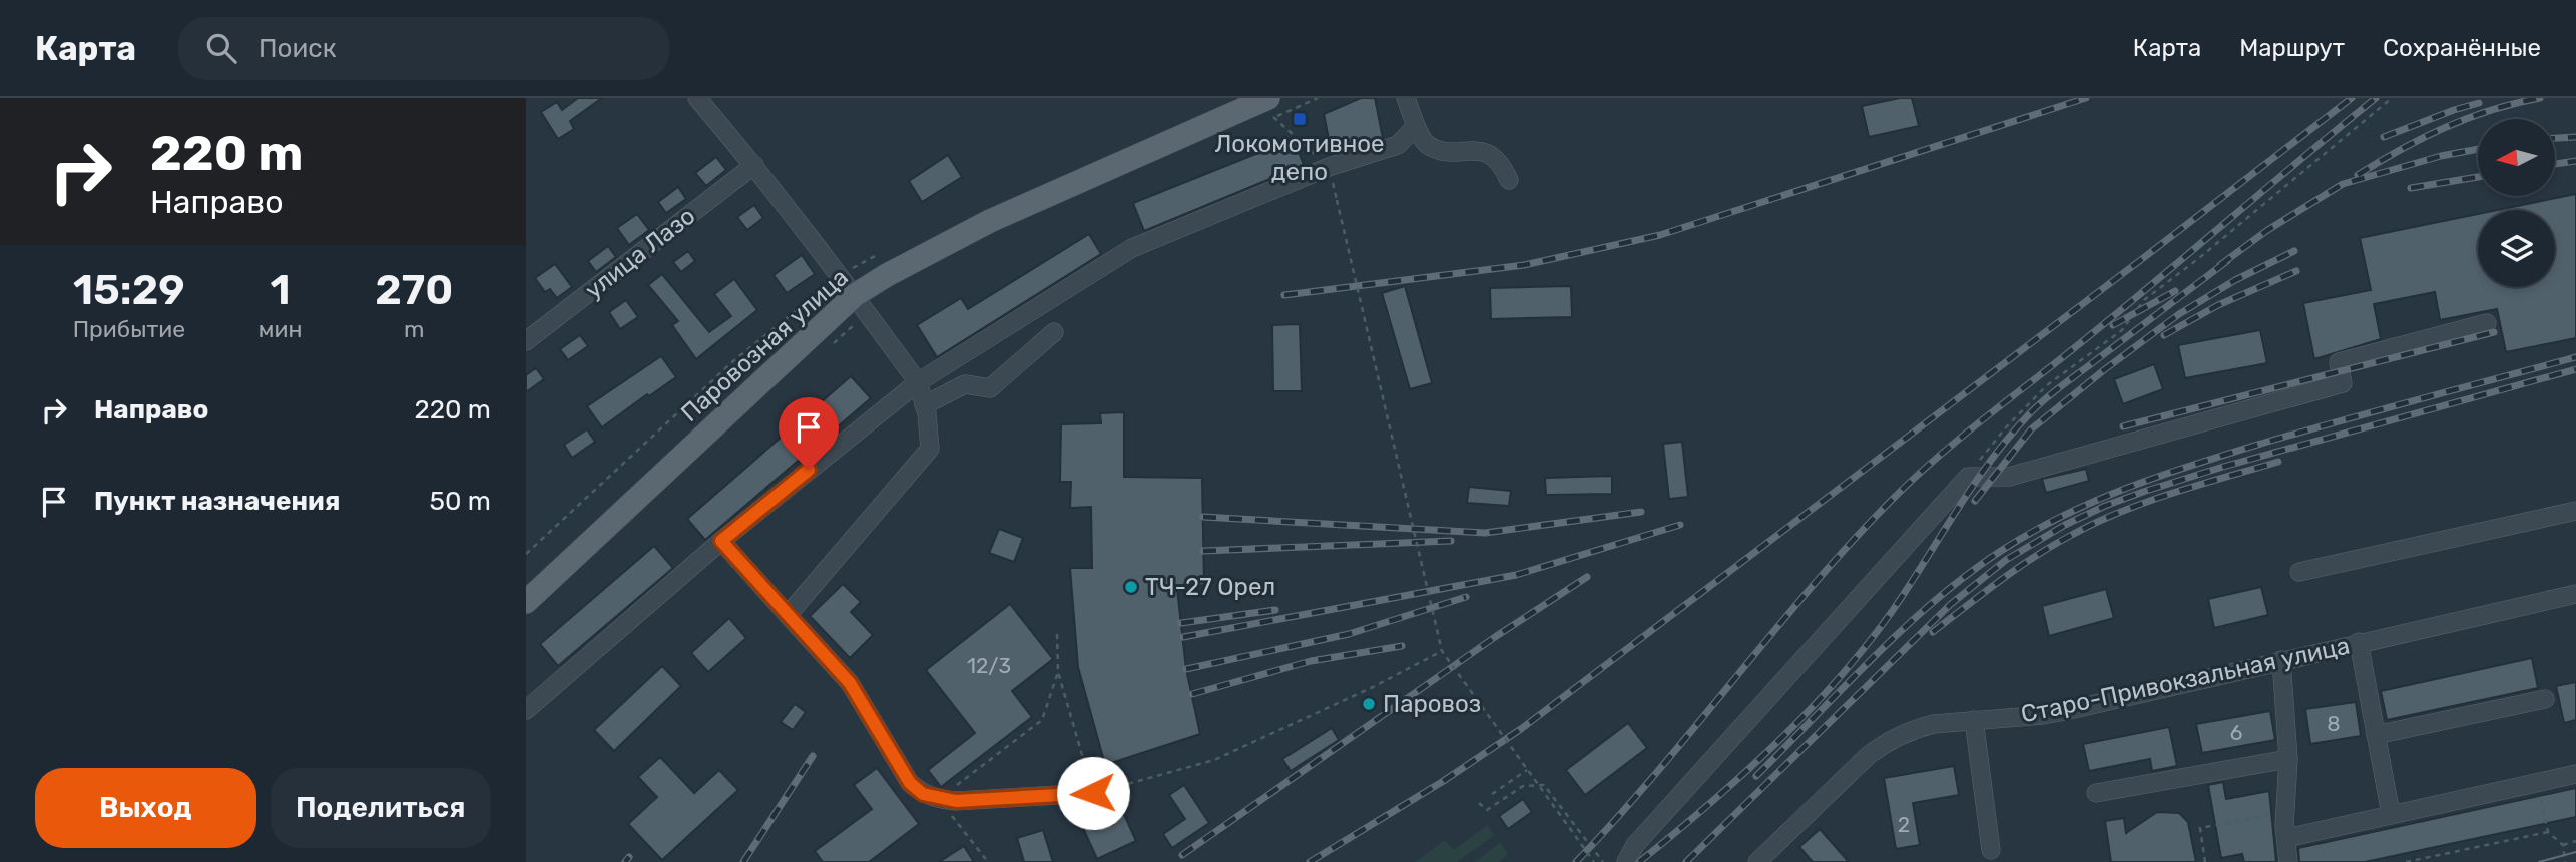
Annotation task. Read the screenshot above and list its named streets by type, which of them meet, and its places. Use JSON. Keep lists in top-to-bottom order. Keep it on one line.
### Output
{"streets":{"main road":["Паровозная улица"],"street":["улица Лазо","Старо-Привокзальная улица"]},"places":{"transit":["Локомотивное депо"],"other":["ТЧ-27 Орел","Паровоз"]},"house_numbers":["12/3","8","6","2"],"north":"left","page":{"header":"Карта","search":"Поиск","nav":["Карта","Маршрут","Сохранённые"],"turn":["220 m","Направо"],"eta":["15:29","Прибытие","1","мин","270","m"],"list":[{"name":"Направо","value":"220 m"},{"name":"Пункт назначения","value":"50 m"}],"buttons":["Выход","Поделиться"]}}
